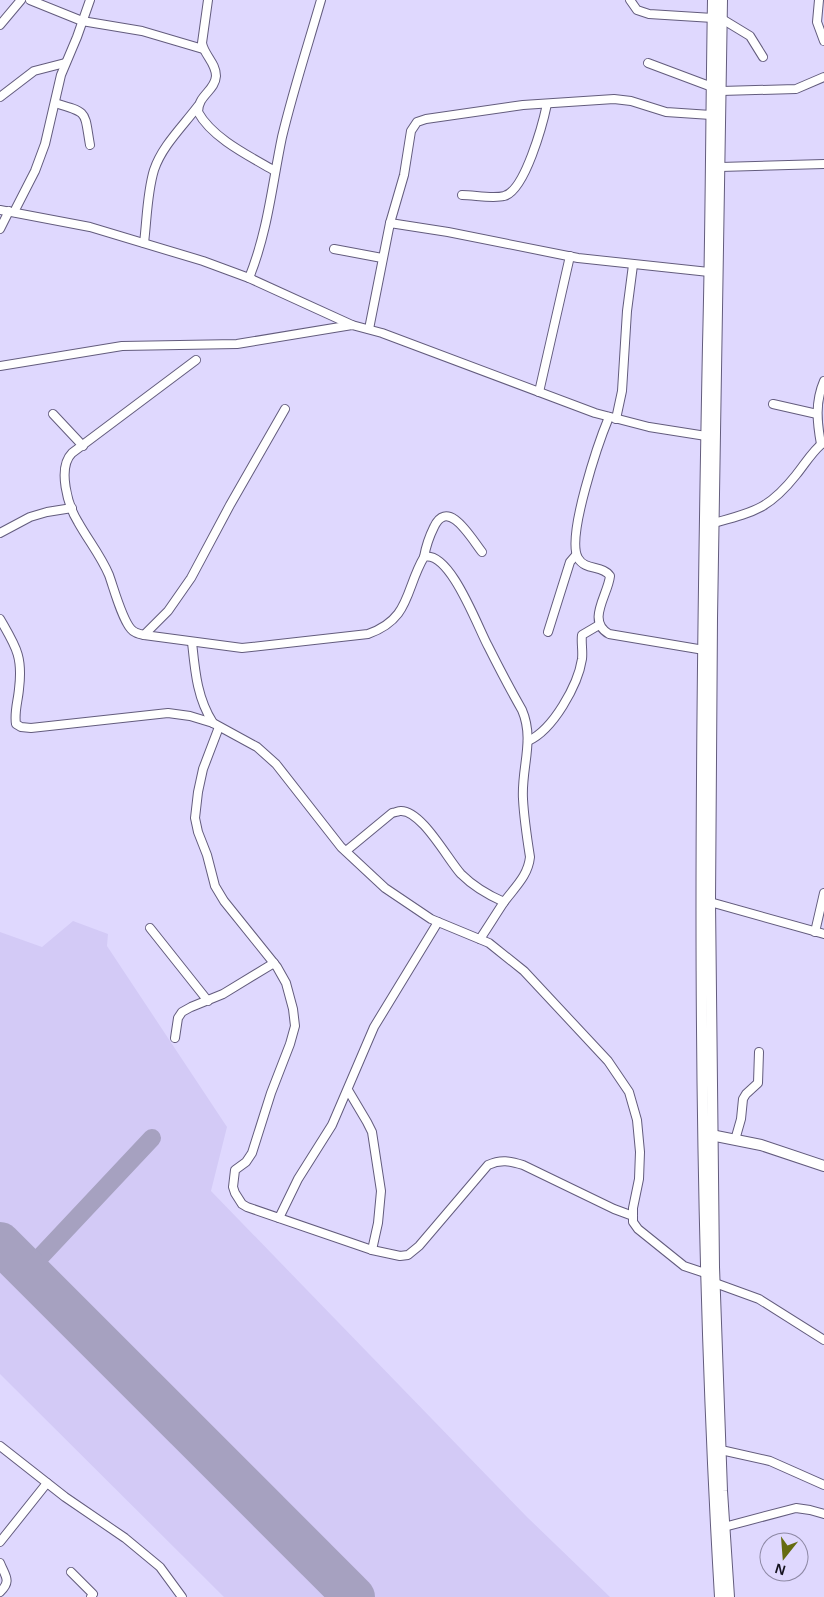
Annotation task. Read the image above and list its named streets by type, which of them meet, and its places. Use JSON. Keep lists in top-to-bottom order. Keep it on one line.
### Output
{"north":"bottom"}
